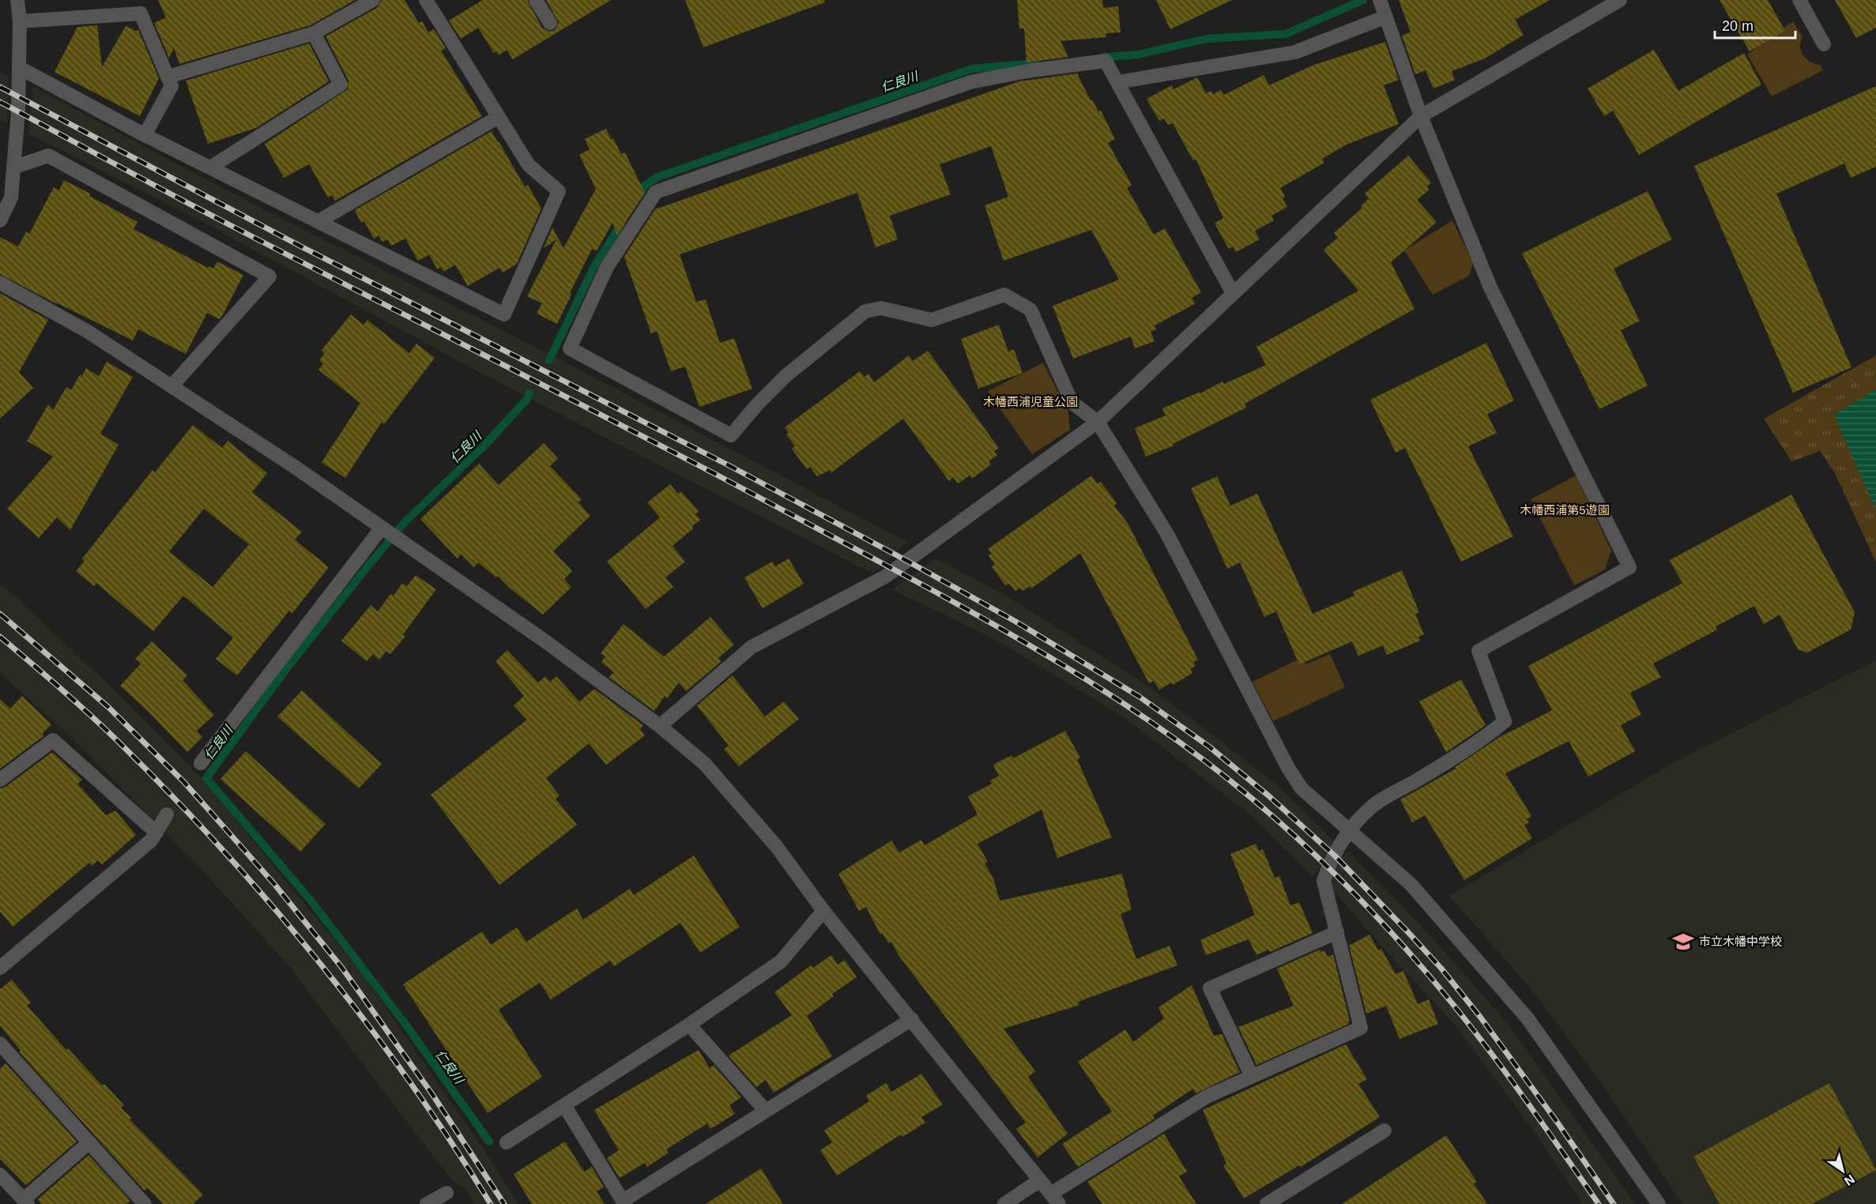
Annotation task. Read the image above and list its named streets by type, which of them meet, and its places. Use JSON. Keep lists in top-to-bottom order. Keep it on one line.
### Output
{"water":["仁良川"],"parks":["木幡西浦児童公園","木幡西浦第5遊園"],"places":{"school or university":["市立木幡中学校"]},"scale_bar":"20 m","north":"bottom right"}
